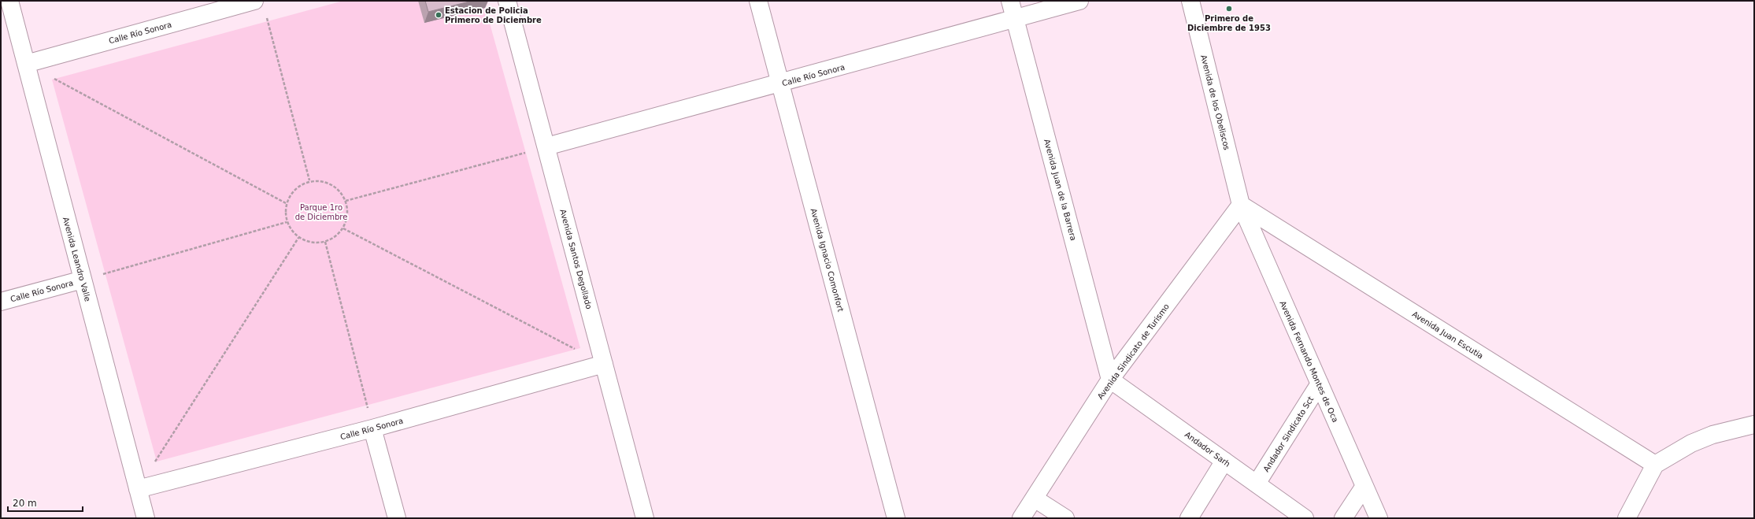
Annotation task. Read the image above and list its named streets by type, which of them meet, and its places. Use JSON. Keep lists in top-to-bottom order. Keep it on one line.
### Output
{"streets":{"street":["Calle Río Sonora","Avenida de los Obeliscos","Avenida Juan de la Barrera","Avenida Leandro Valle","Avenida Santos Degollado","Avenida Ignacio Comonfort","Avenida Juan Escutia","Avenida Sindicato de Turismo","Avenida Fernando Montes de Oca","Andador Sindicato Sct","Andador Sarh"]},"crossings":[["Calle Río Sonora","Avenida Juan de la Barrera"],["Calle Río Sonora","Avenida Leandro Valle"],["Calle Río Sonora","Avenida Santos Degollado"],["Calle Río Sonora","Avenida Ignacio Comonfort"],["Avenida de los Obeliscos","Avenida Juan Escutia"],["Avenida de los Obeliscos","Avenida Sindicato de Turismo"],["Avenida de los Obeliscos","Avenida Fernando Montes de Oca"],["Avenida Juan de la Barrera","Avenida Sindicato de Turismo"],["Avenida Juan de la Barrera","Andador Sarh"],["Avenida Juan Escutia","Avenida Sindicato de Turismo"],["Avenida Juan Escutia","Avenida Fernando Montes de Oca"],["Avenida Sindicato de Turismo","Avenida Fernando Montes de Oca"],["Avenida Sindicato de Turismo","Andador Sarh"],["Avenida Fernando Montes de Oca","Andador Sindicato Sct"],["Andador Sindicato Sct","Andador Sarh"]],"parks":["Parque 1ro de Diciembre"],"places":["Primero de Diciembre de 1953","Estacion de Policia Primero de Diciembre"],"scale_bar":"20 m"}
